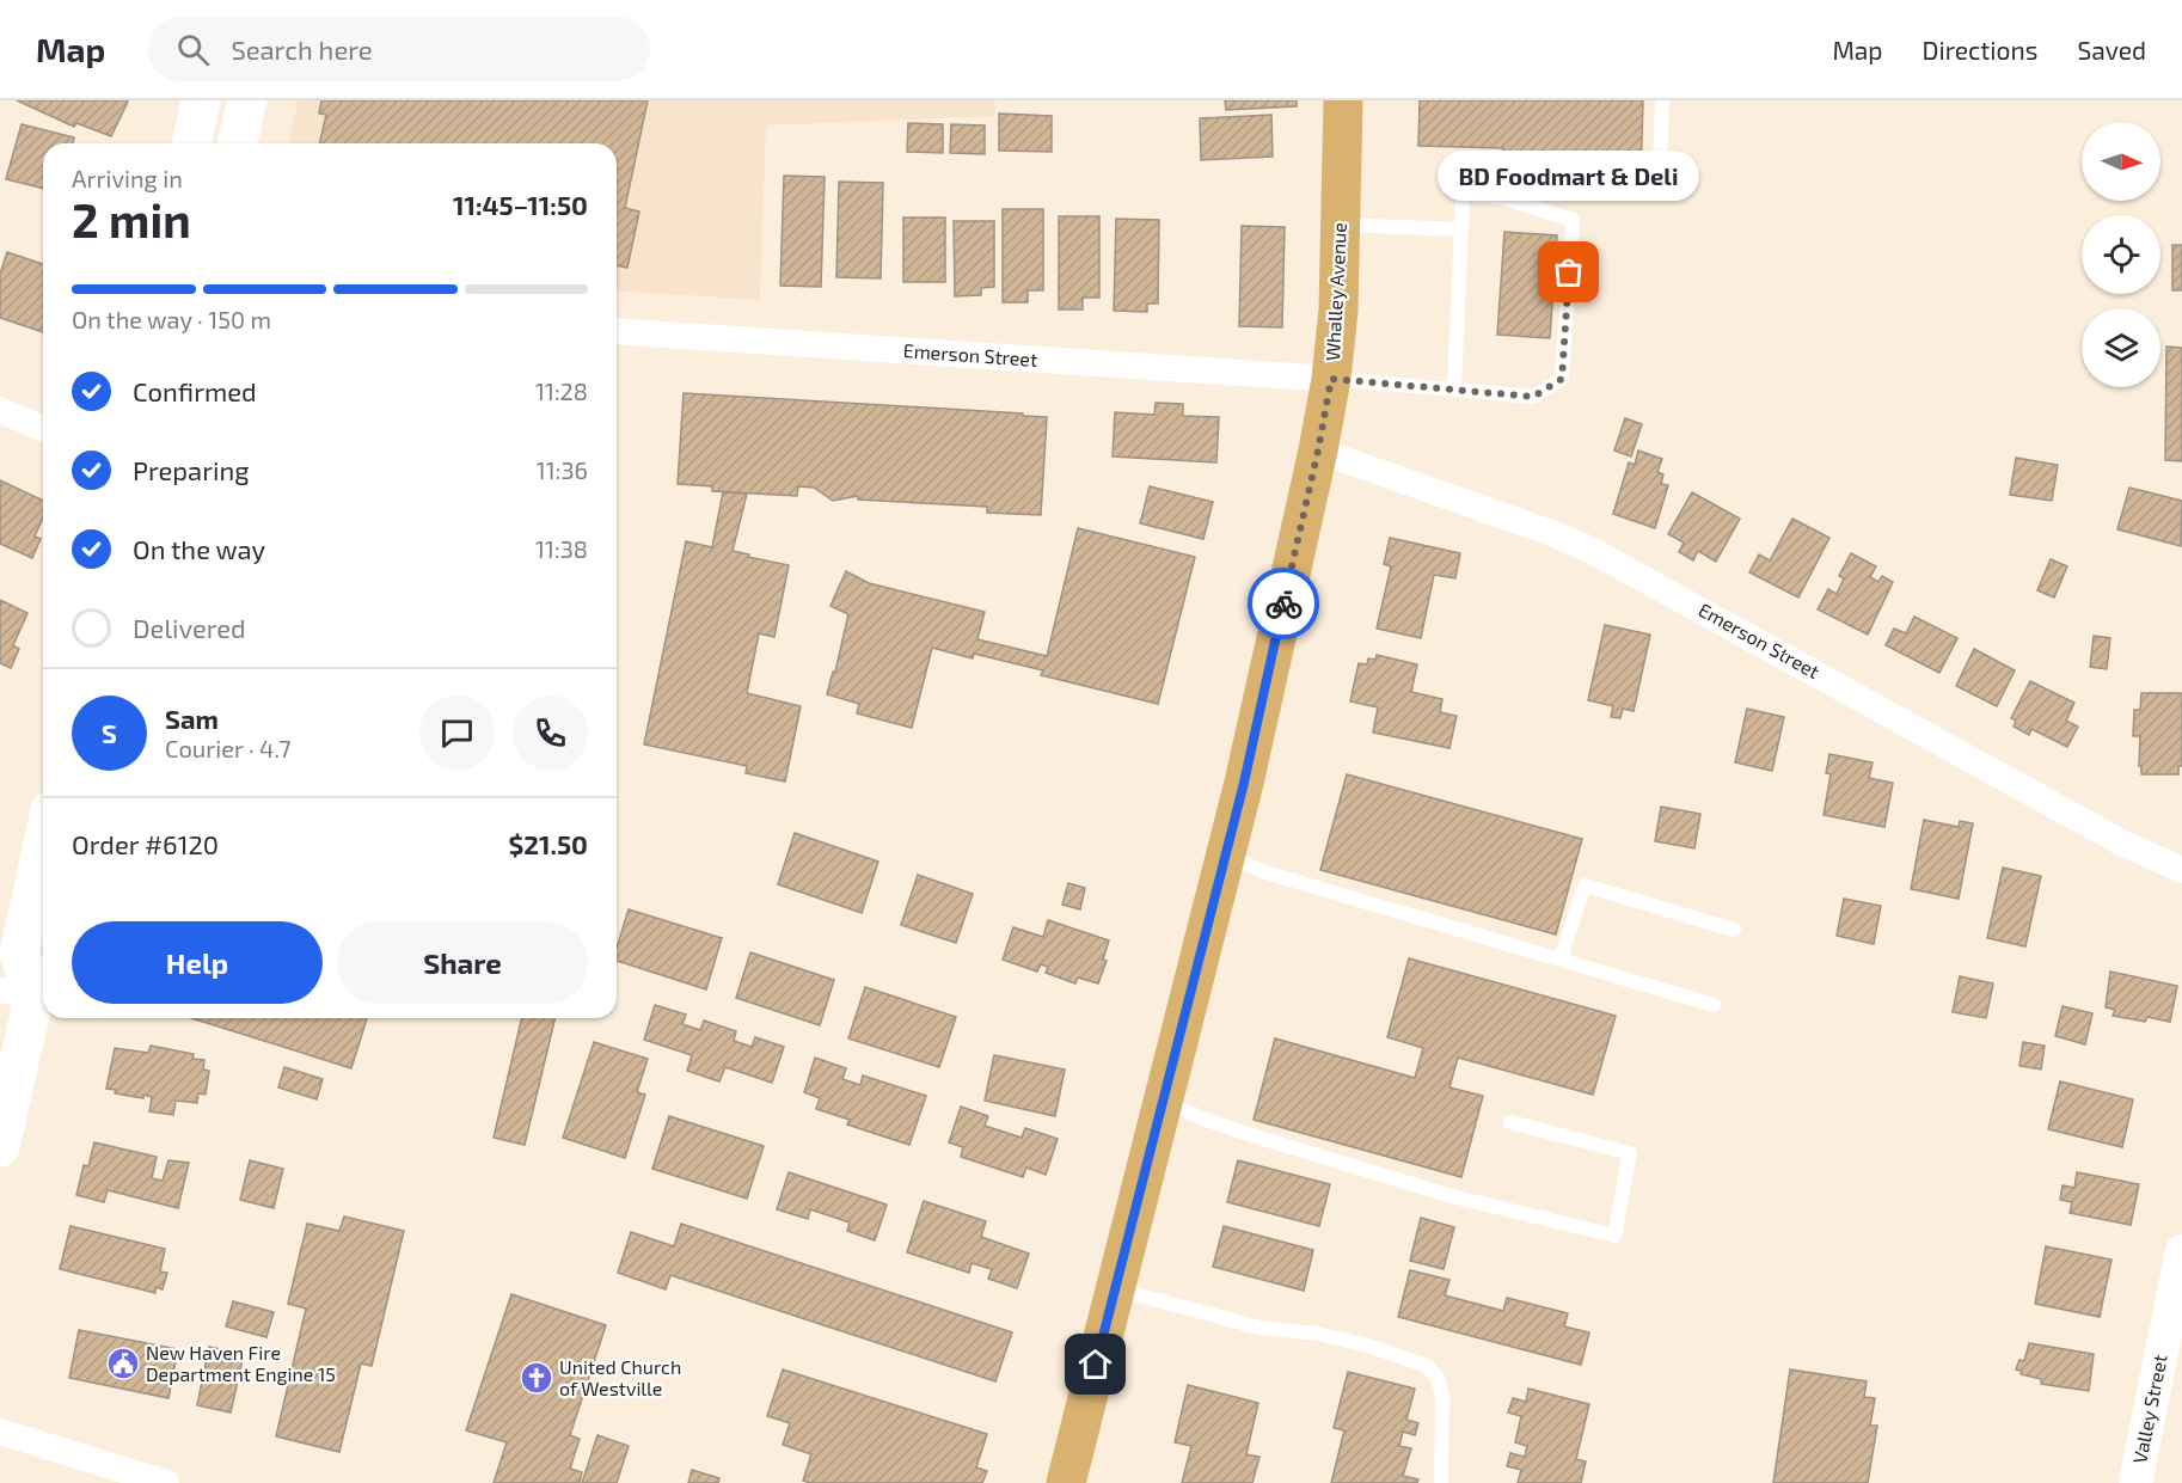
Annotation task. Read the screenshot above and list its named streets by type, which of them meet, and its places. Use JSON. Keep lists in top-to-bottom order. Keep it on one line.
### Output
{"streets":{"main road":["Whalley Avenue"],"street":["Emerson Street","Valley Street"]},"crossings":[["Whalley Avenue","Emerson Street"]],"places":{"other":["BD Foodmart & Deli"],"public building":["New Haven Fire Department Engine 15"],"church":["United Church of Westville"]},"north":"right","page":{"header":"Map","search":"Search here","nav":["Map","Directions","Saved"],"heading":["2 min","Arriving in","11:45–11:50"],"panel":["Sam","Courier · 4.7","Order #6120","$21.50"],"bubble":"BD Foodmart & Deli","bar":"On the way · 150 m","list":[["Confirmed","11:28"],["Preparing","11:36"],["On the way","11:38"],"Delivered"],"round":"S","buttons":["Help","Share"]}}
